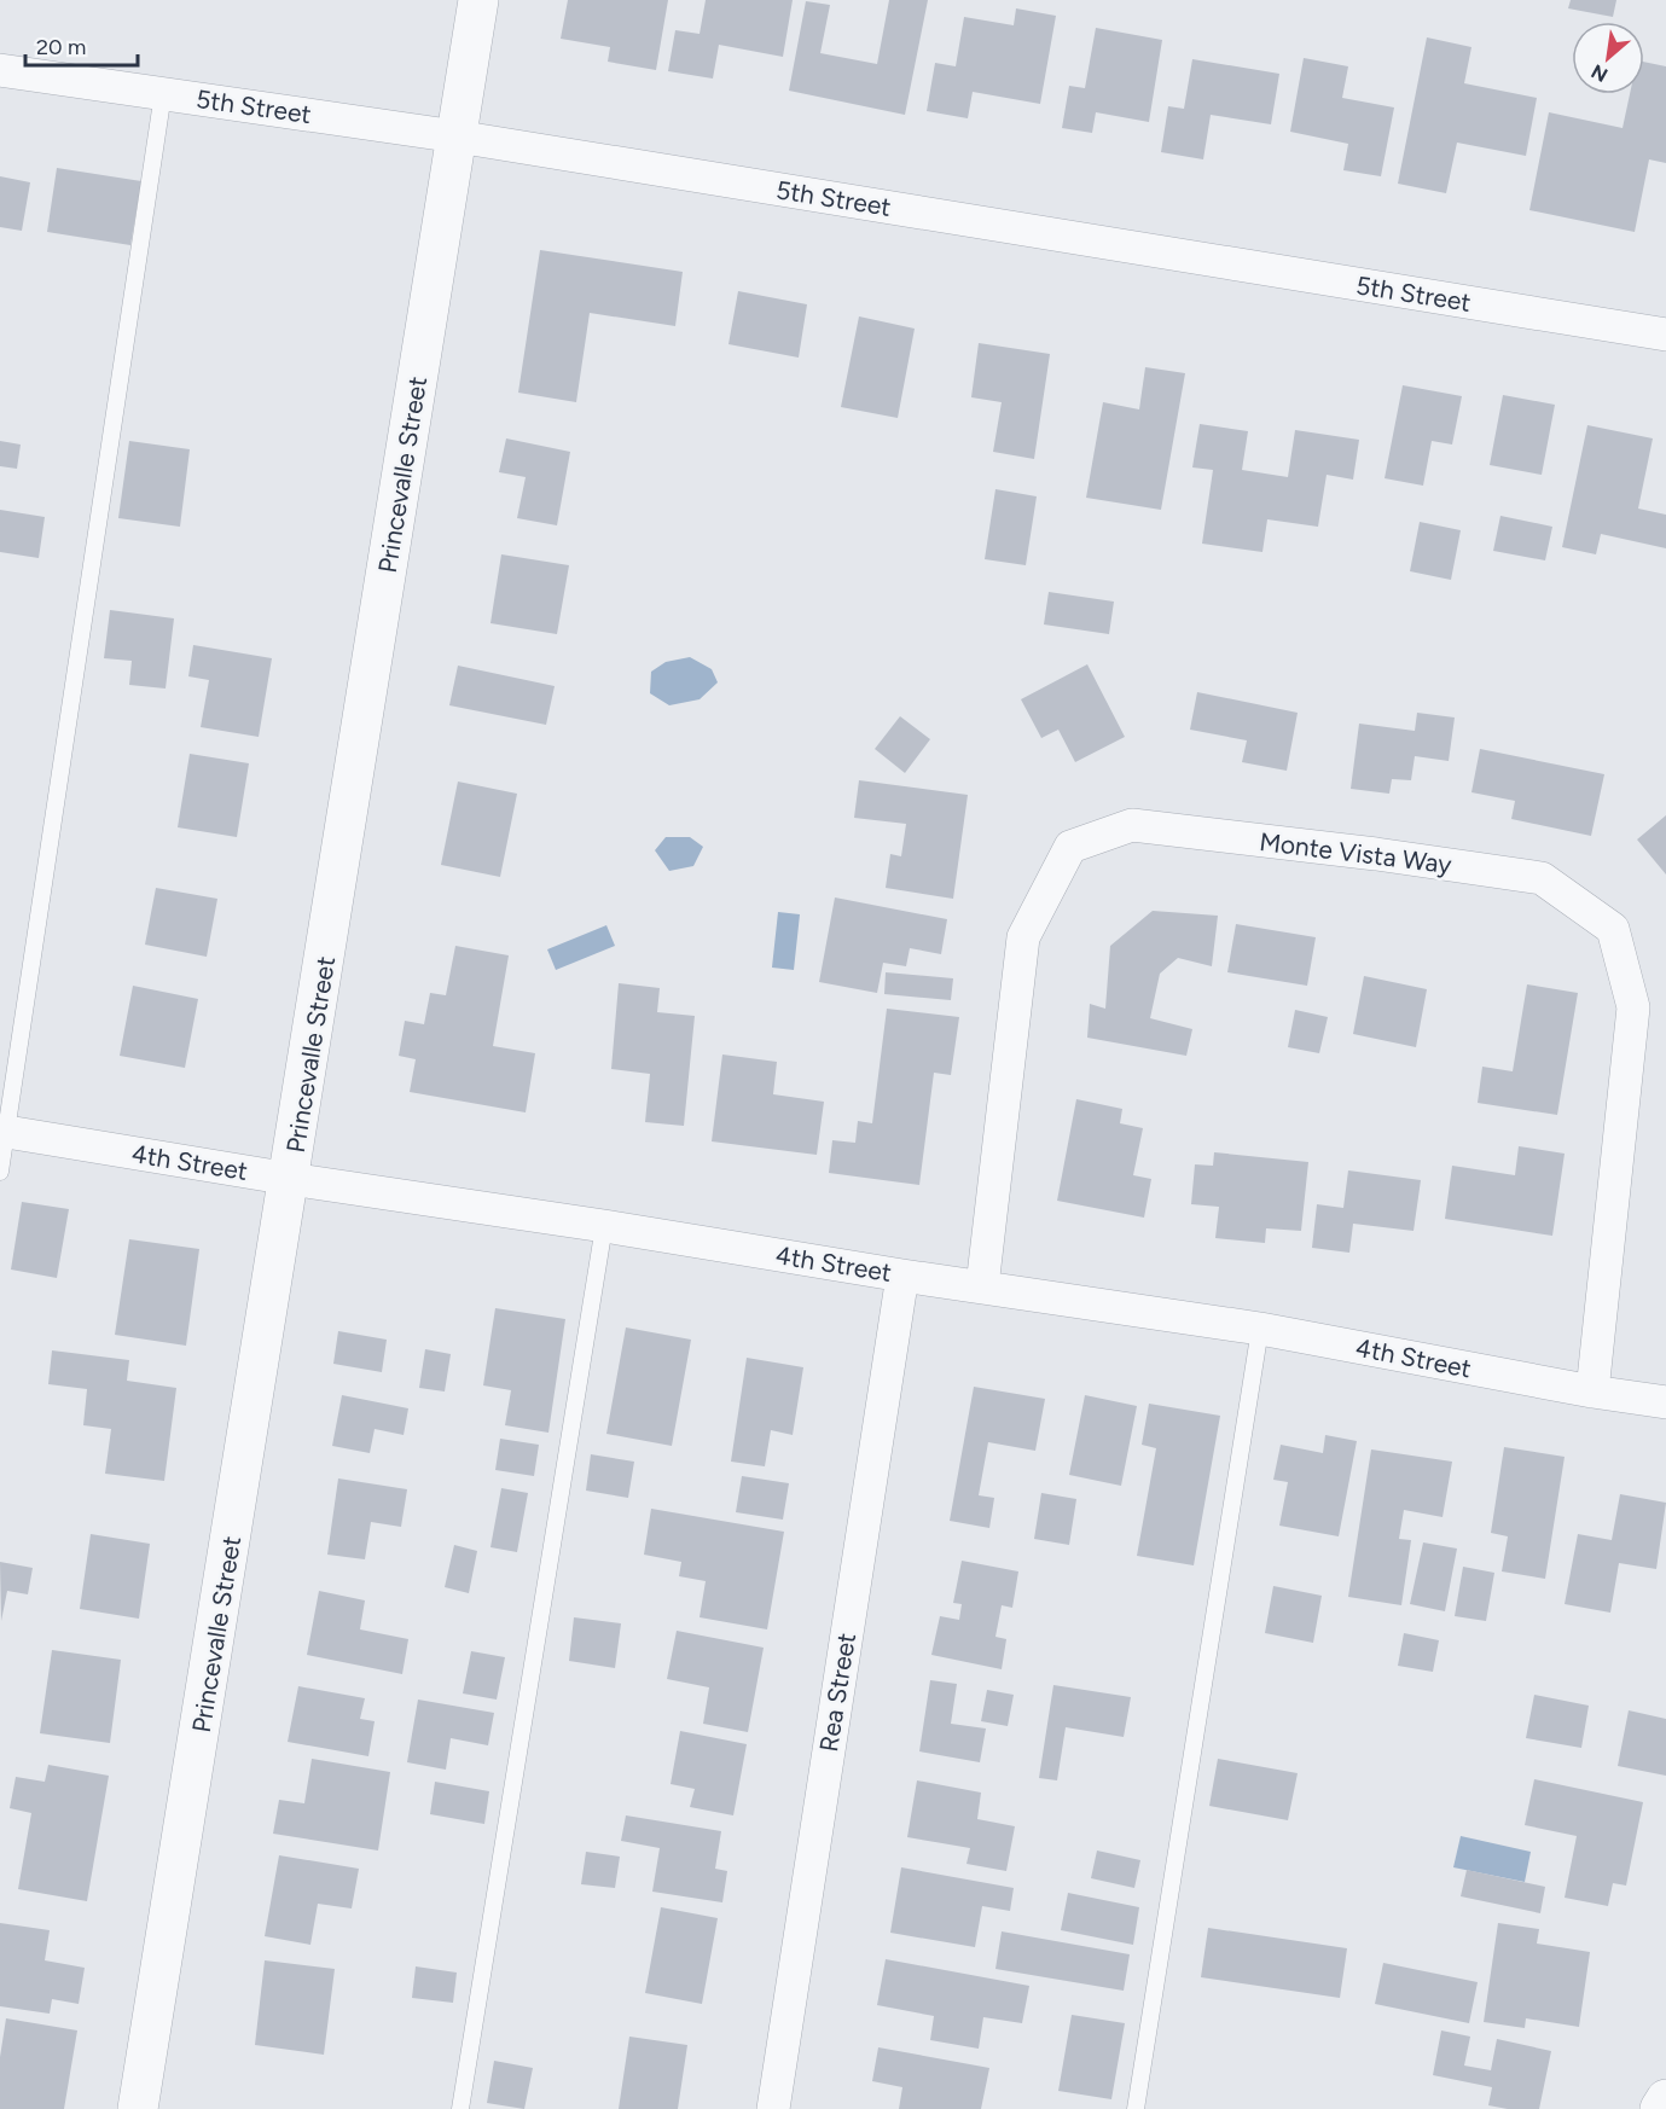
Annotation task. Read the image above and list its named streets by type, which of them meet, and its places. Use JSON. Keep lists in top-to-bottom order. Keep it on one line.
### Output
{"streets":{"street":["5th Street","Princevalle Street","Monte Vista Way","4th Street","Rea Street"]},"crossings":[["5th Street","Princevalle Street"],["Princevalle Street","4th Street"],["Monte Vista Way","4th Street"],["4th Street","Rea Street"]],"scale_bar":"20 m","north":"bottom left"}
